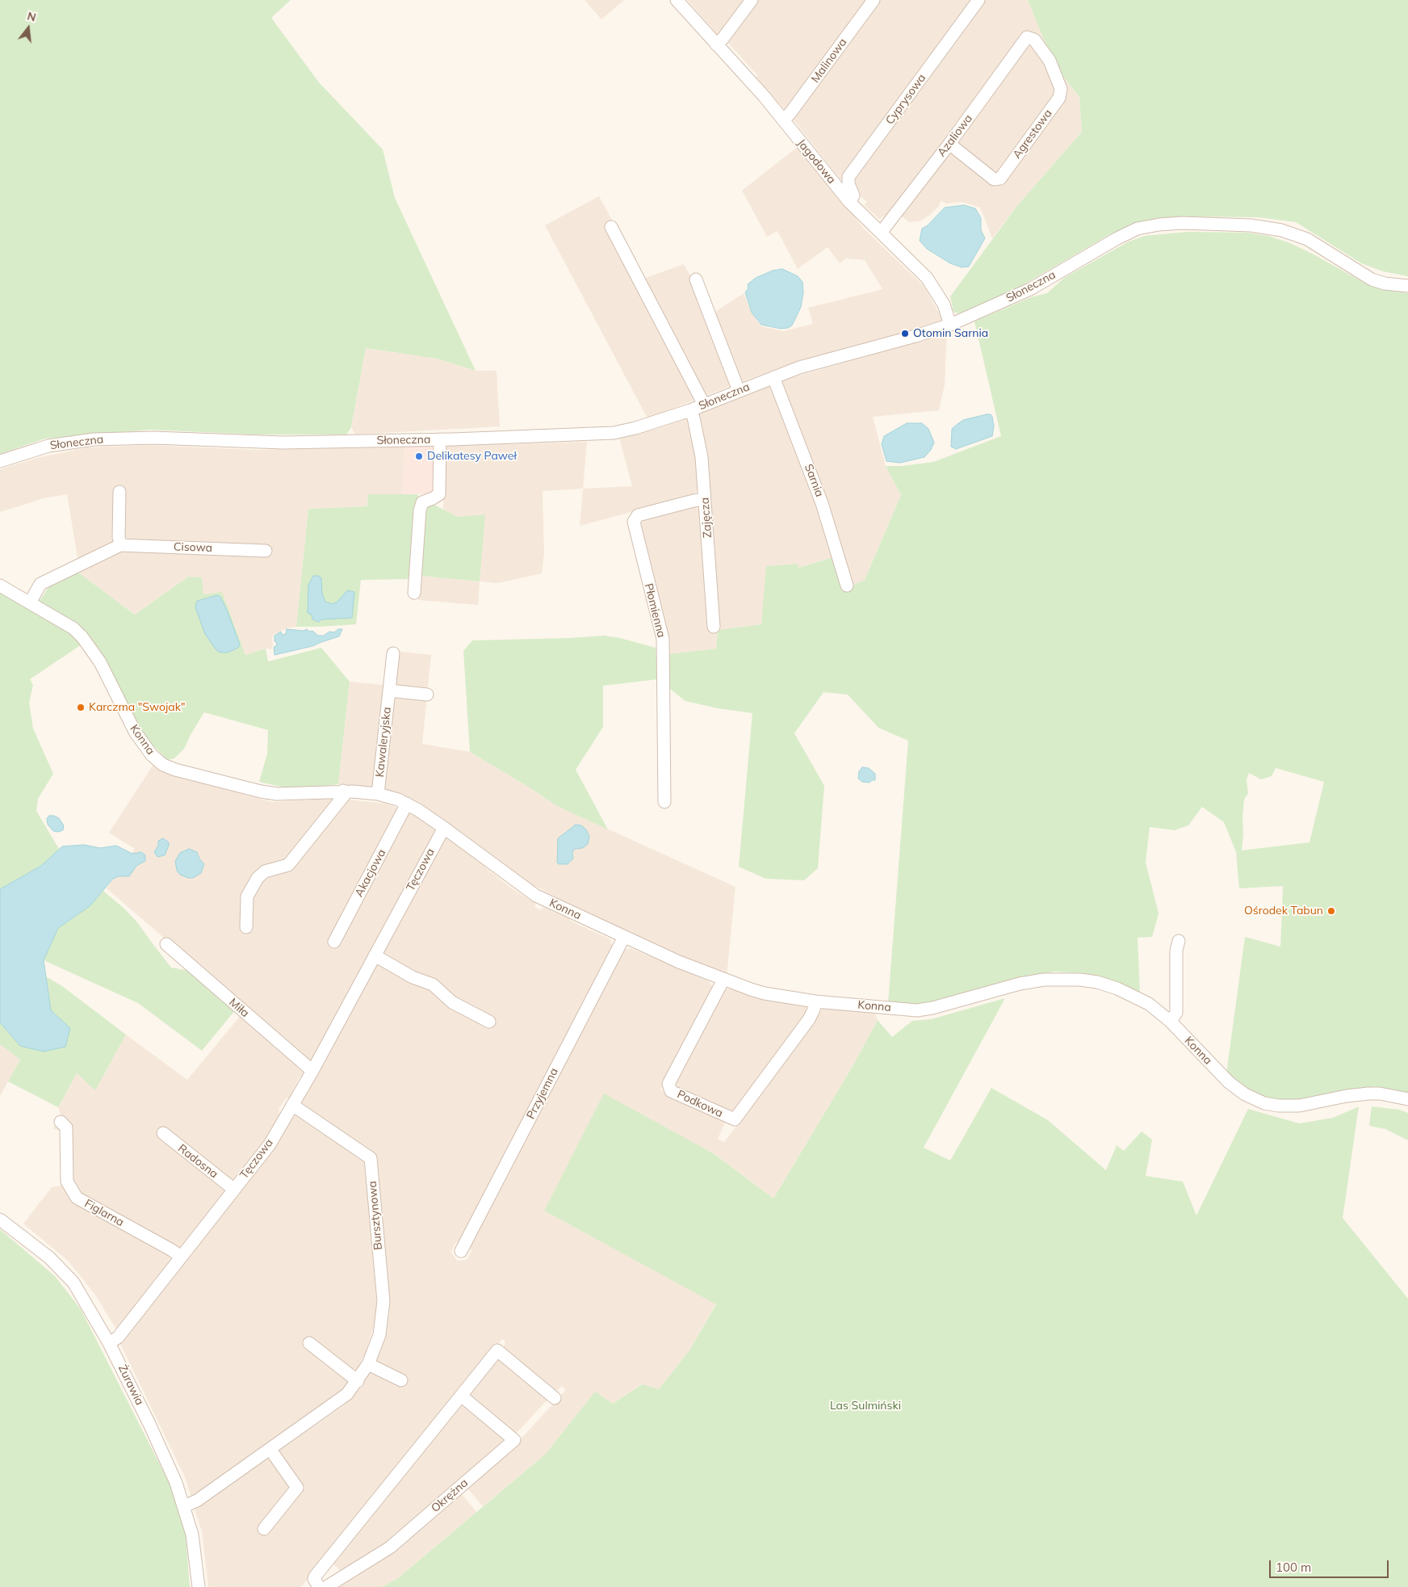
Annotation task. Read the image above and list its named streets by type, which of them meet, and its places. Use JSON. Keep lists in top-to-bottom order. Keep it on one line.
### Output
{"streets":{"street":["Malinowa","Cyprysowa","Agrestowa","Azaliowa","Jagodowa","Słoneczna","Sarnia","Zajęcza","Cisowa","Płomienna","Konna","Kawaleryjska","Tęczowa","Akacjowa","Miła","Przyjemna","Podkowa","Radosna","Figlarna","Bursztynowa","Żurawia","Okrężna"]},"crossings":[["Malinowa","Jagodowa"],["Cyprysowa","Jagodowa"],["Agrestowa","Azaliowa"],["Azaliowa","Jagodowa"],["Jagodowa","Słoneczna"],["Słoneczna","Sarnia"],["Słoneczna","Zajęcza"],["Zajęcza","Płomienna"],["Cisowa","Konna"],["Konna","Kawaleryjska"],["Konna","Tęczowa"],["Konna","Akacjowa"],["Konna","Przyjemna"],["Konna","Podkowa"],["Tęczowa","Miła"],["Tęczowa","Radosna"],["Tęczowa","Figlarna"],["Tęczowa","Bursztynowa"],["Tęczowa","Żurawia"],["Bursztynowa","Żurawia"]],"parks":["Las Sulmiński"],"places":["Otomin Sarnia","Delikatesy Paweł","Karczma \"Swojak\"","Ośrodek Tabun"],"scale_bar":"100 m","north":"top"}
